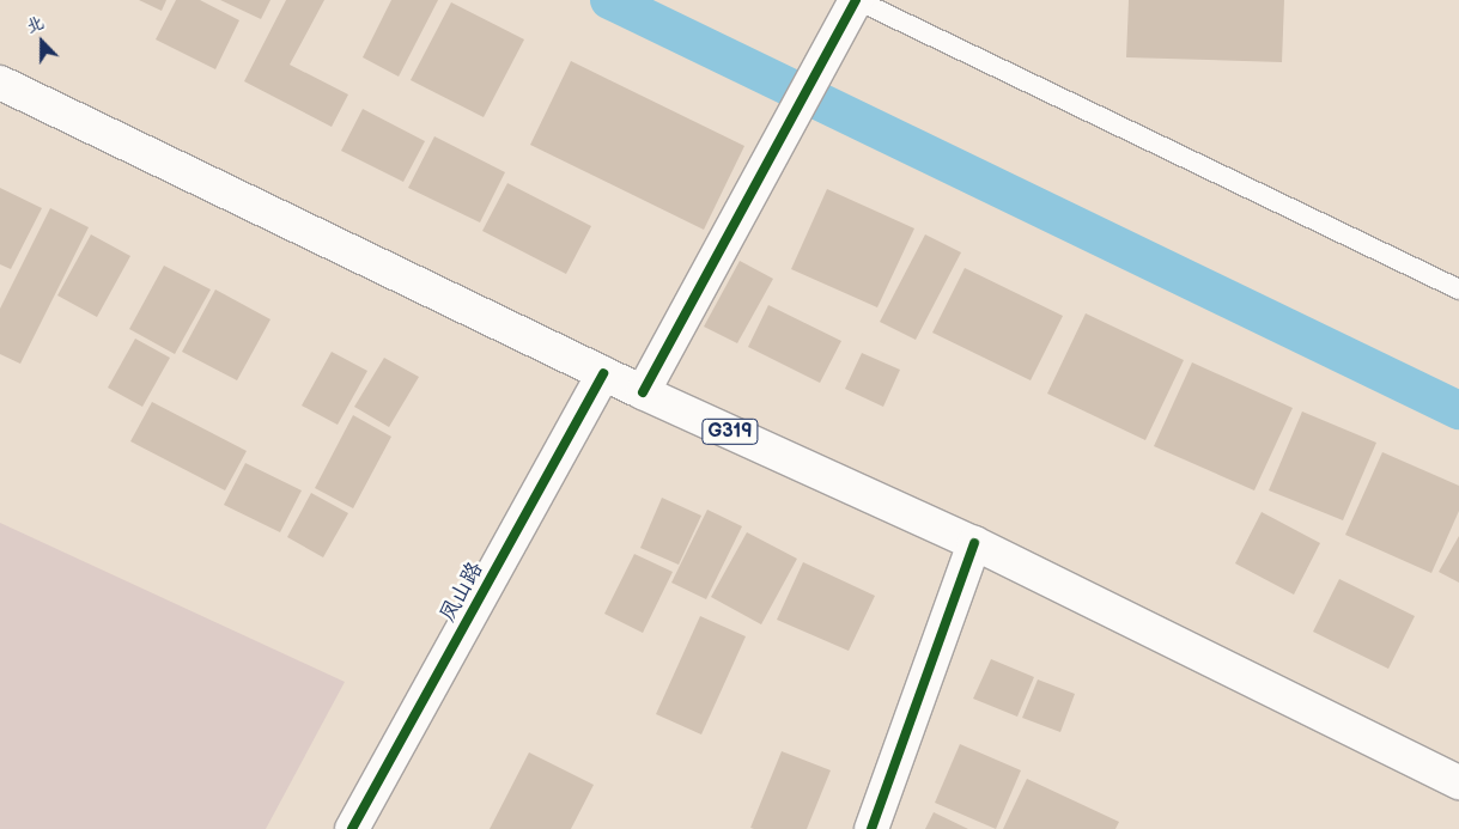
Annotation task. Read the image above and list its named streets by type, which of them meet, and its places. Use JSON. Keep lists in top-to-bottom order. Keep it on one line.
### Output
{"streets":{"main road":["G319","凤山路"]},"crossings":[["G319","凤山路"]],"north":"top"}
